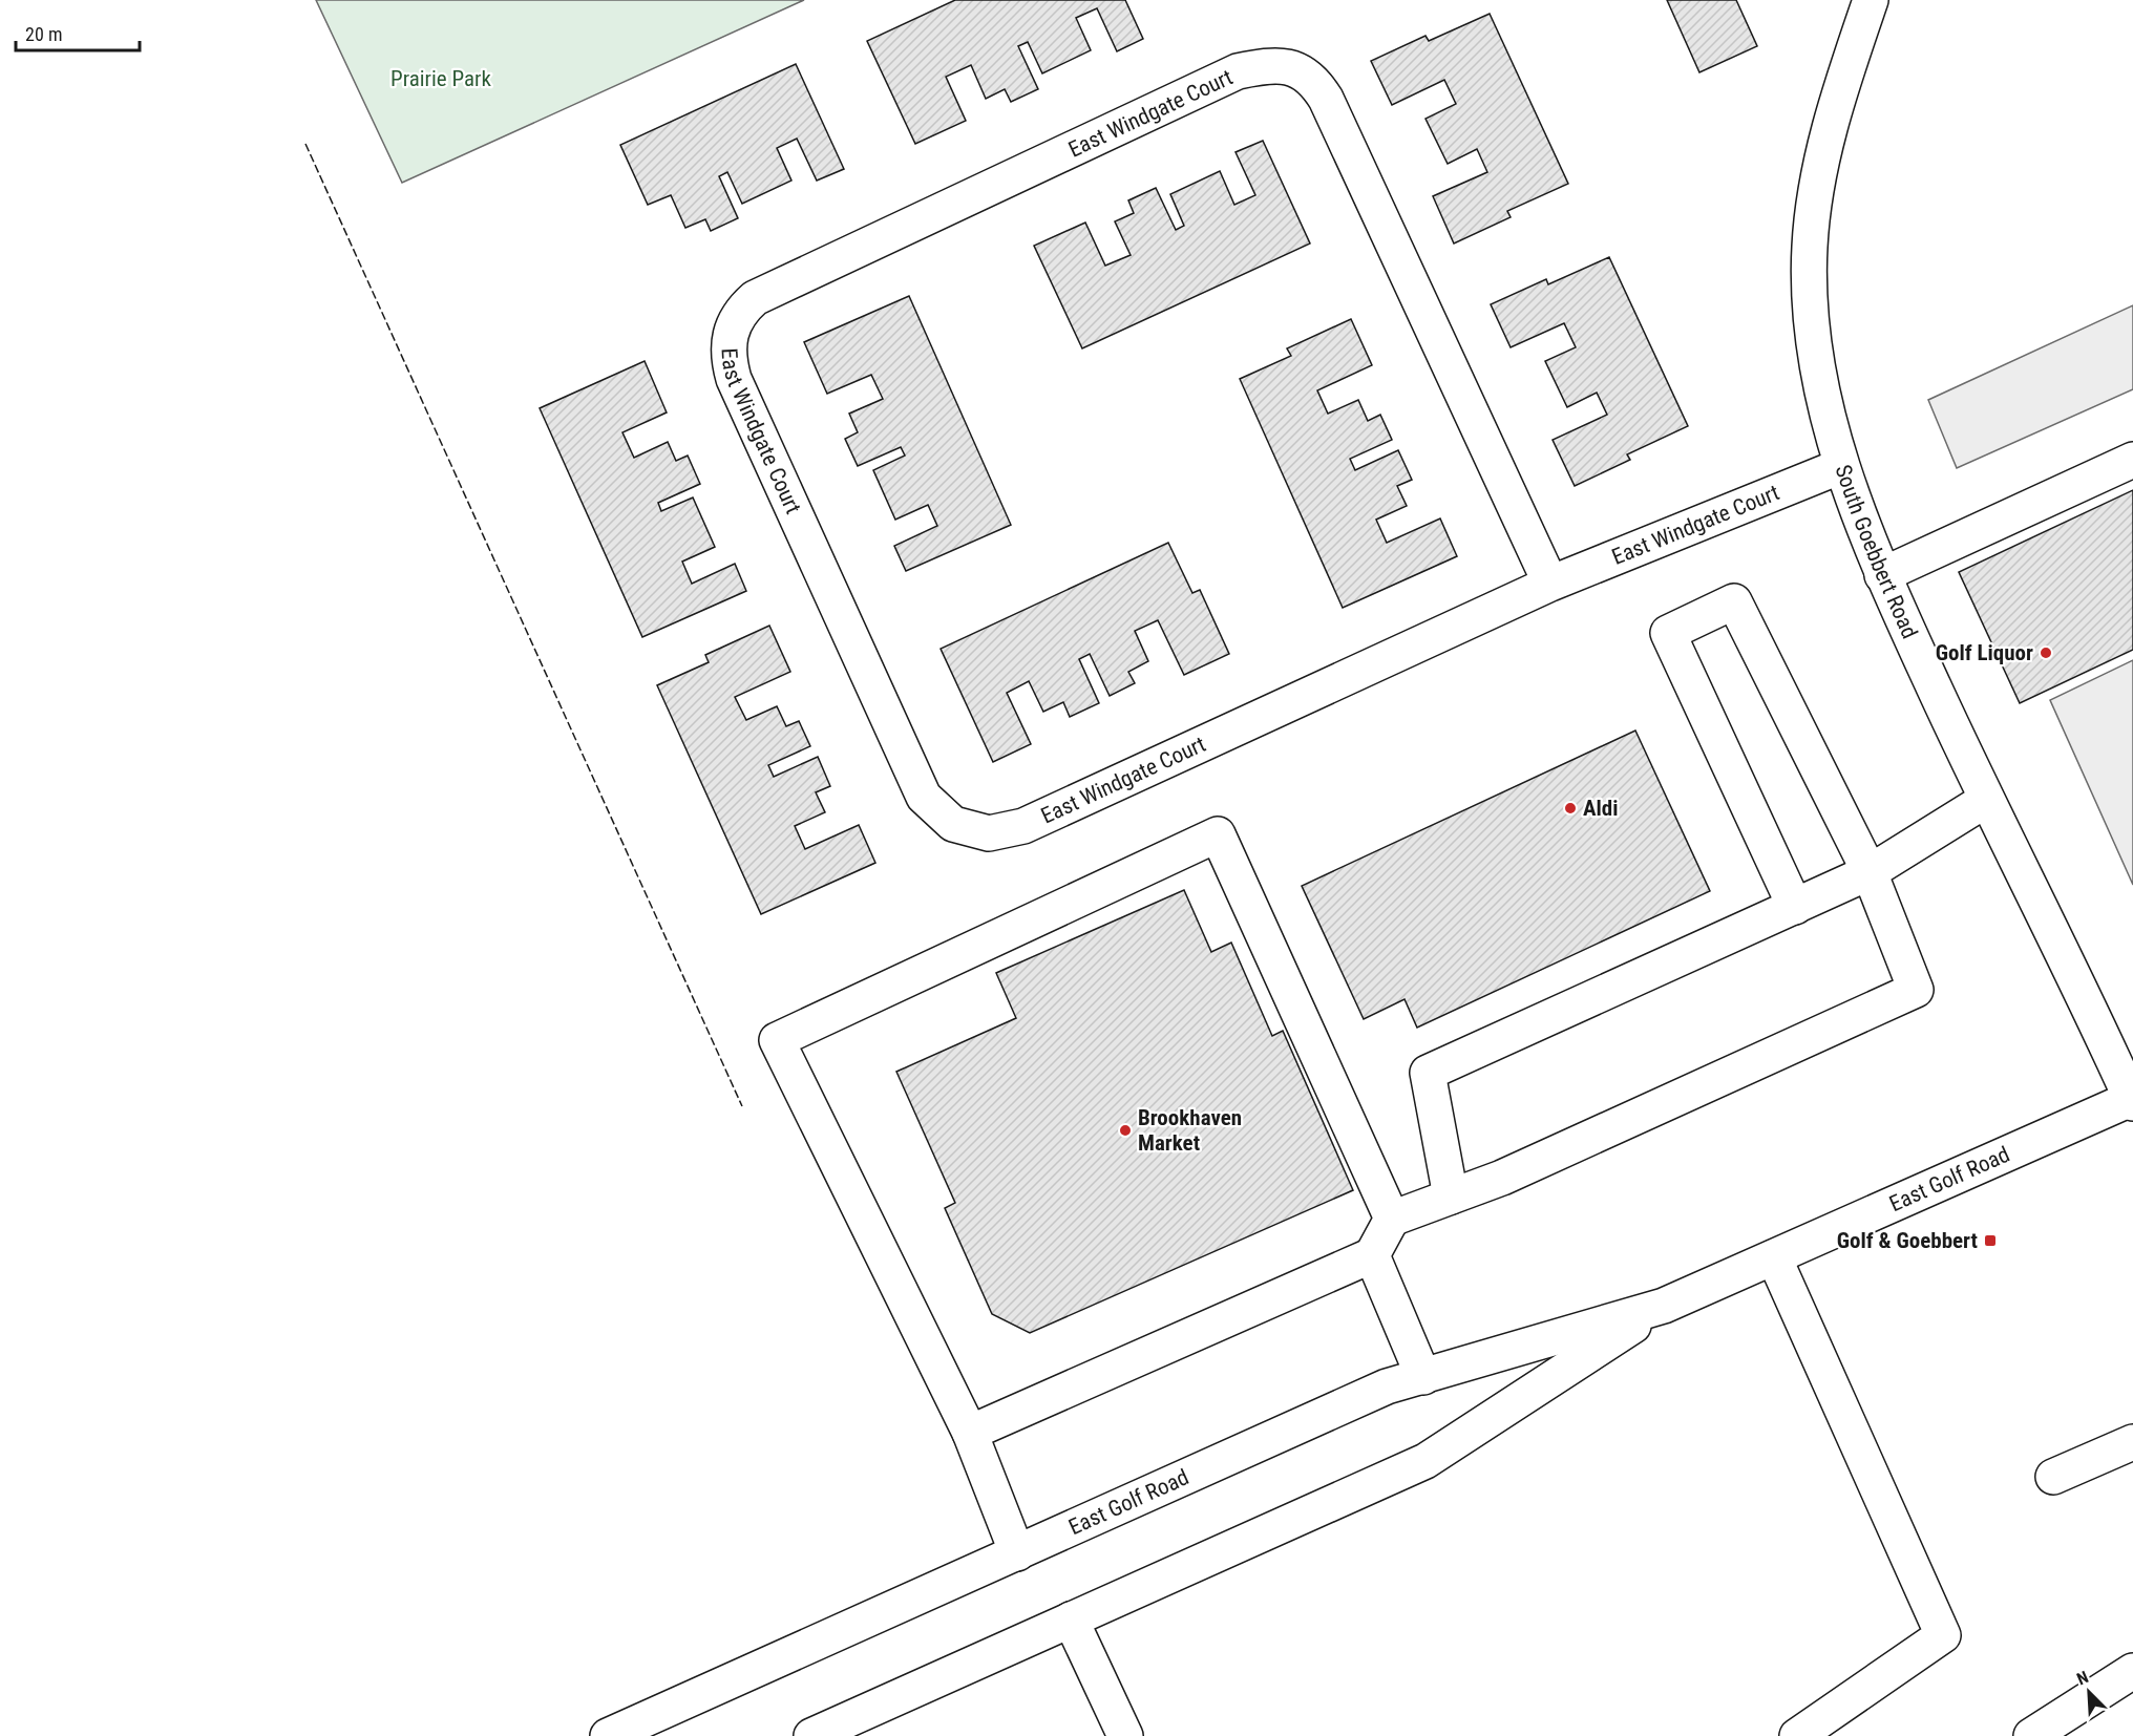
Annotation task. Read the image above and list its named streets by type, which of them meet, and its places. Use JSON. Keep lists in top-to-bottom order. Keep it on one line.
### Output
{"streets":{"street":["East Windgate Court","South Goebbert Road","East Golf Road"]},"crossings":[["East Windgate Court","South Goebbert Road"],["South Goebbert Road","East Golf Road"]],"parks":["Prairie Park"],"places":{"other":["Golf Liquor","Aldi","Brookhaven Market"],"transit":["Golf & Goebbert"]},"scale_bar":"20 m","north":"top left"}
